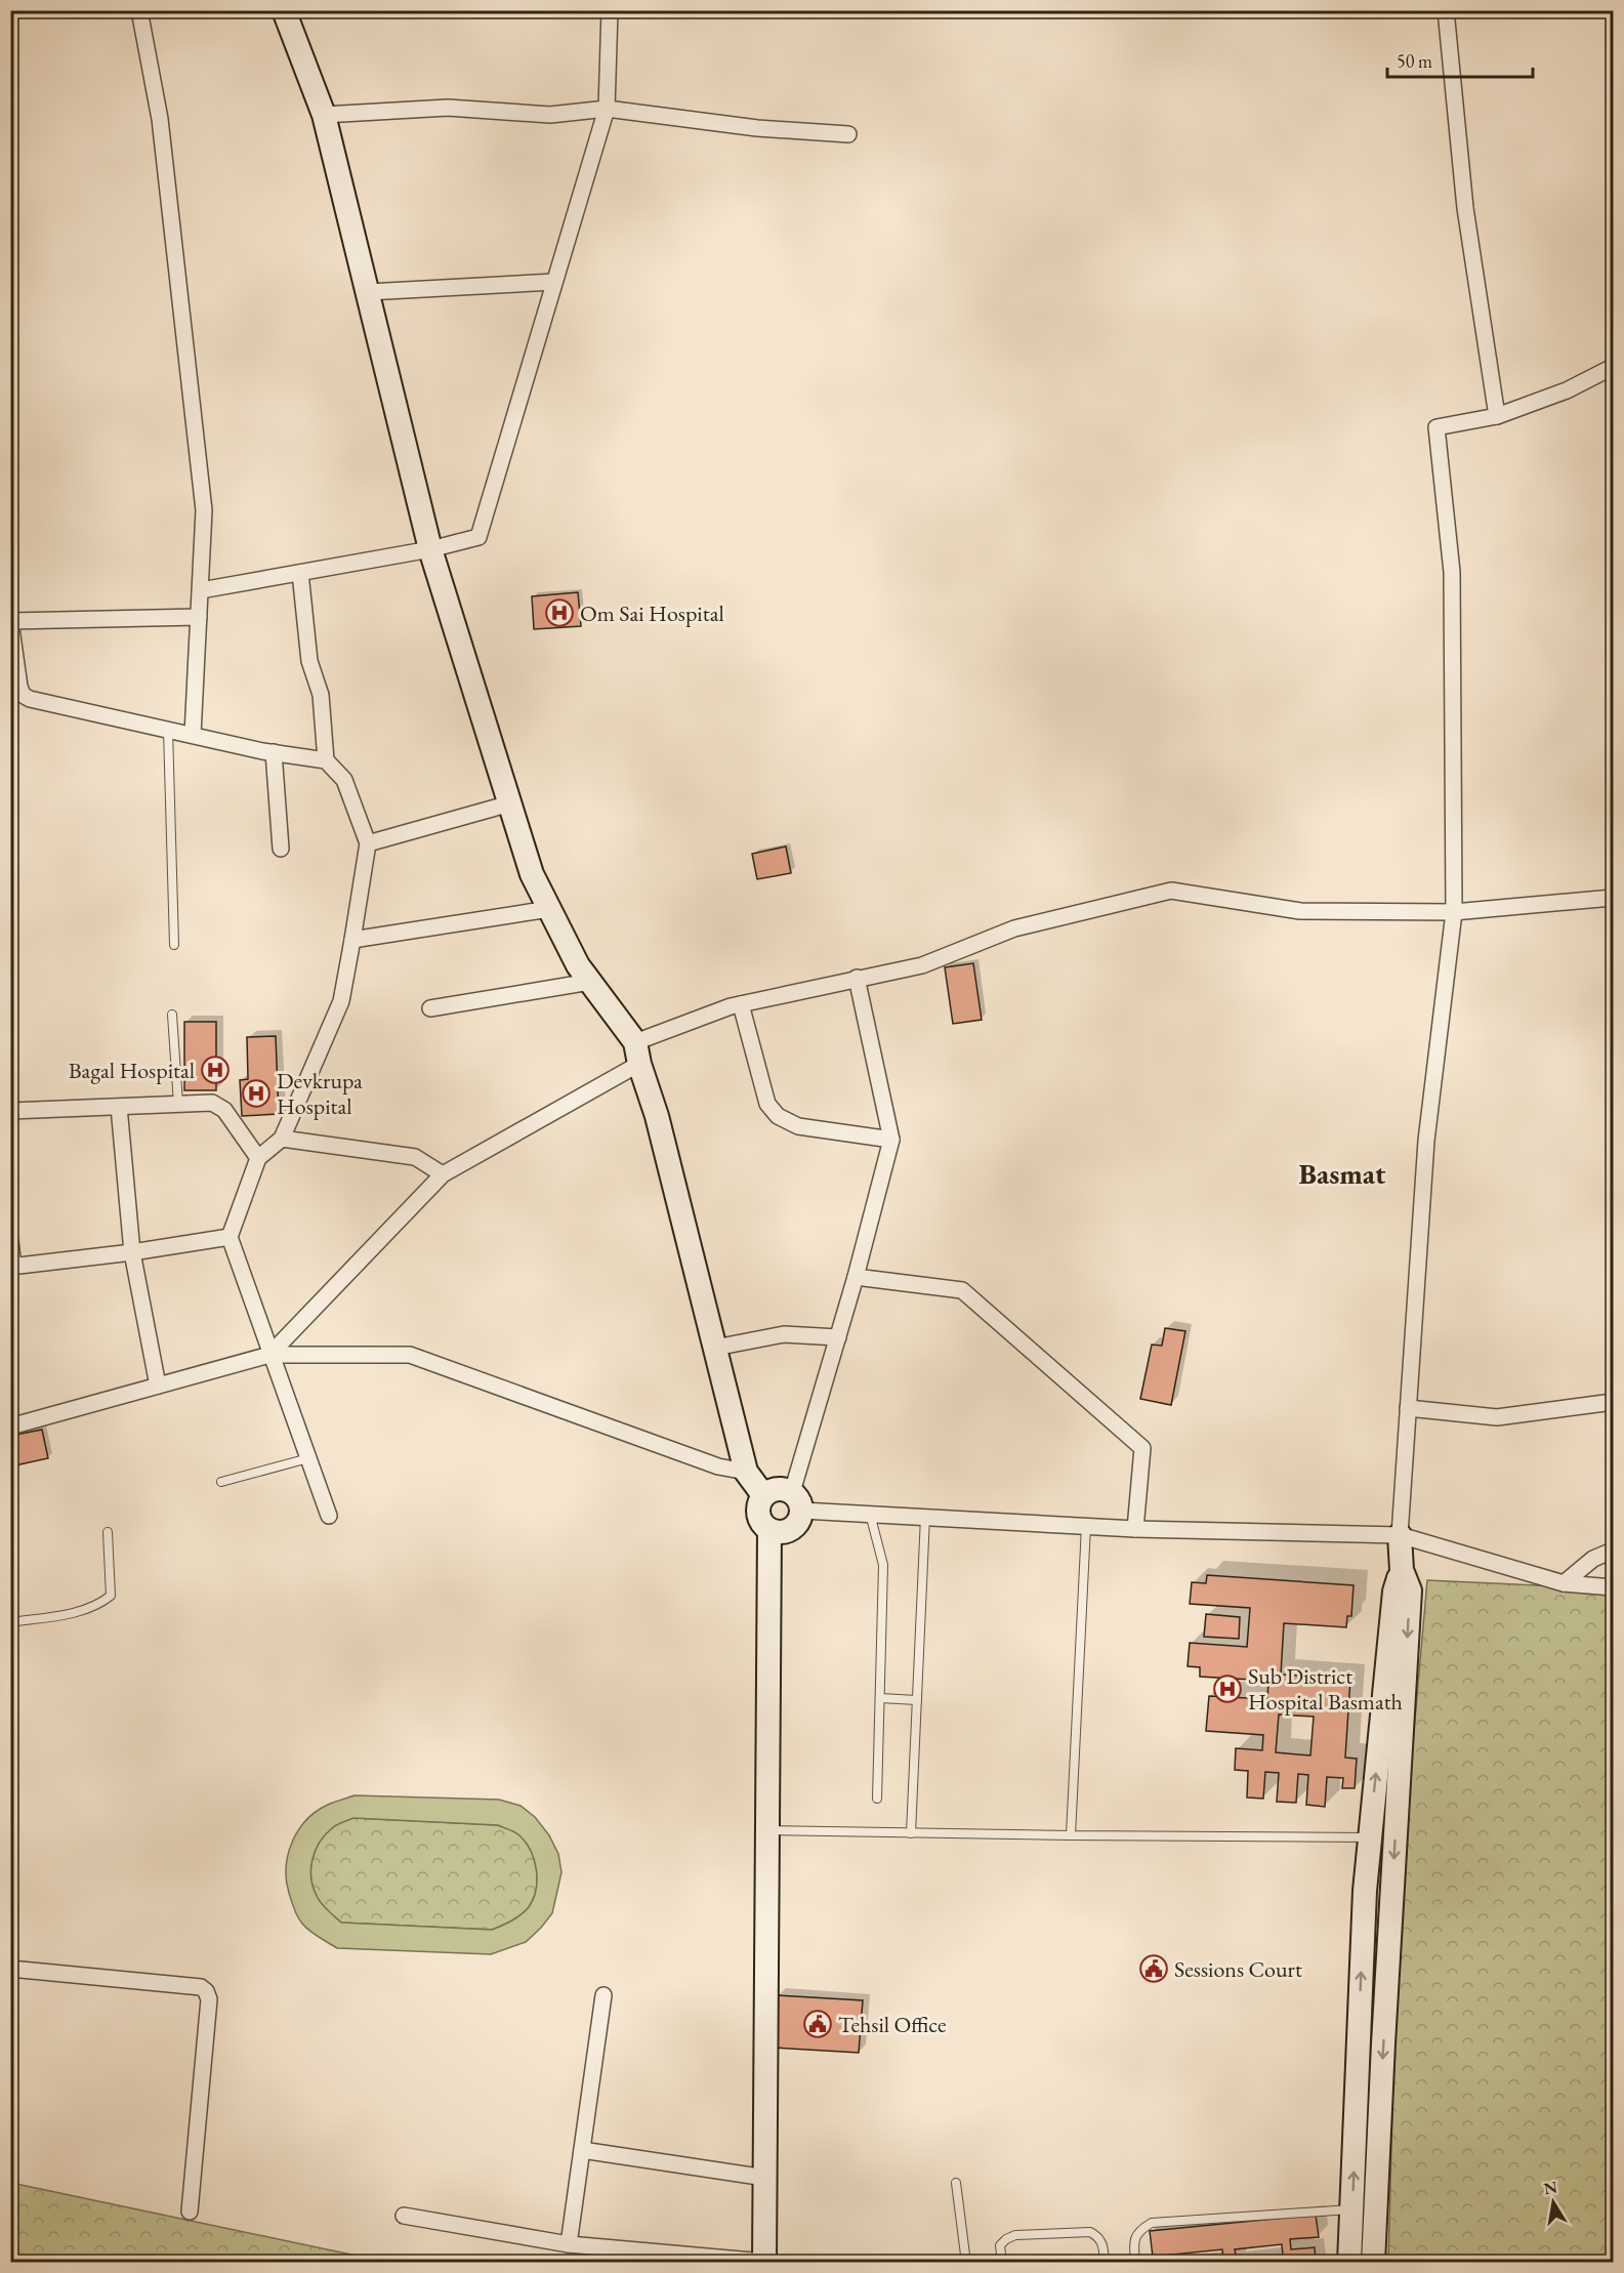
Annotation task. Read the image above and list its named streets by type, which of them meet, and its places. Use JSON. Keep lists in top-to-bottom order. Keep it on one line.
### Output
{"districts":["Basmat"],"places":{"hospital":["Om Sai Hospital","Bagal Hospital","Devkrupa Hospital","Sub District Hospital Basmath"],"public building":["Sessions Court","Tehsil Office"]},"scale_bar":"50 m","north":"top"}
